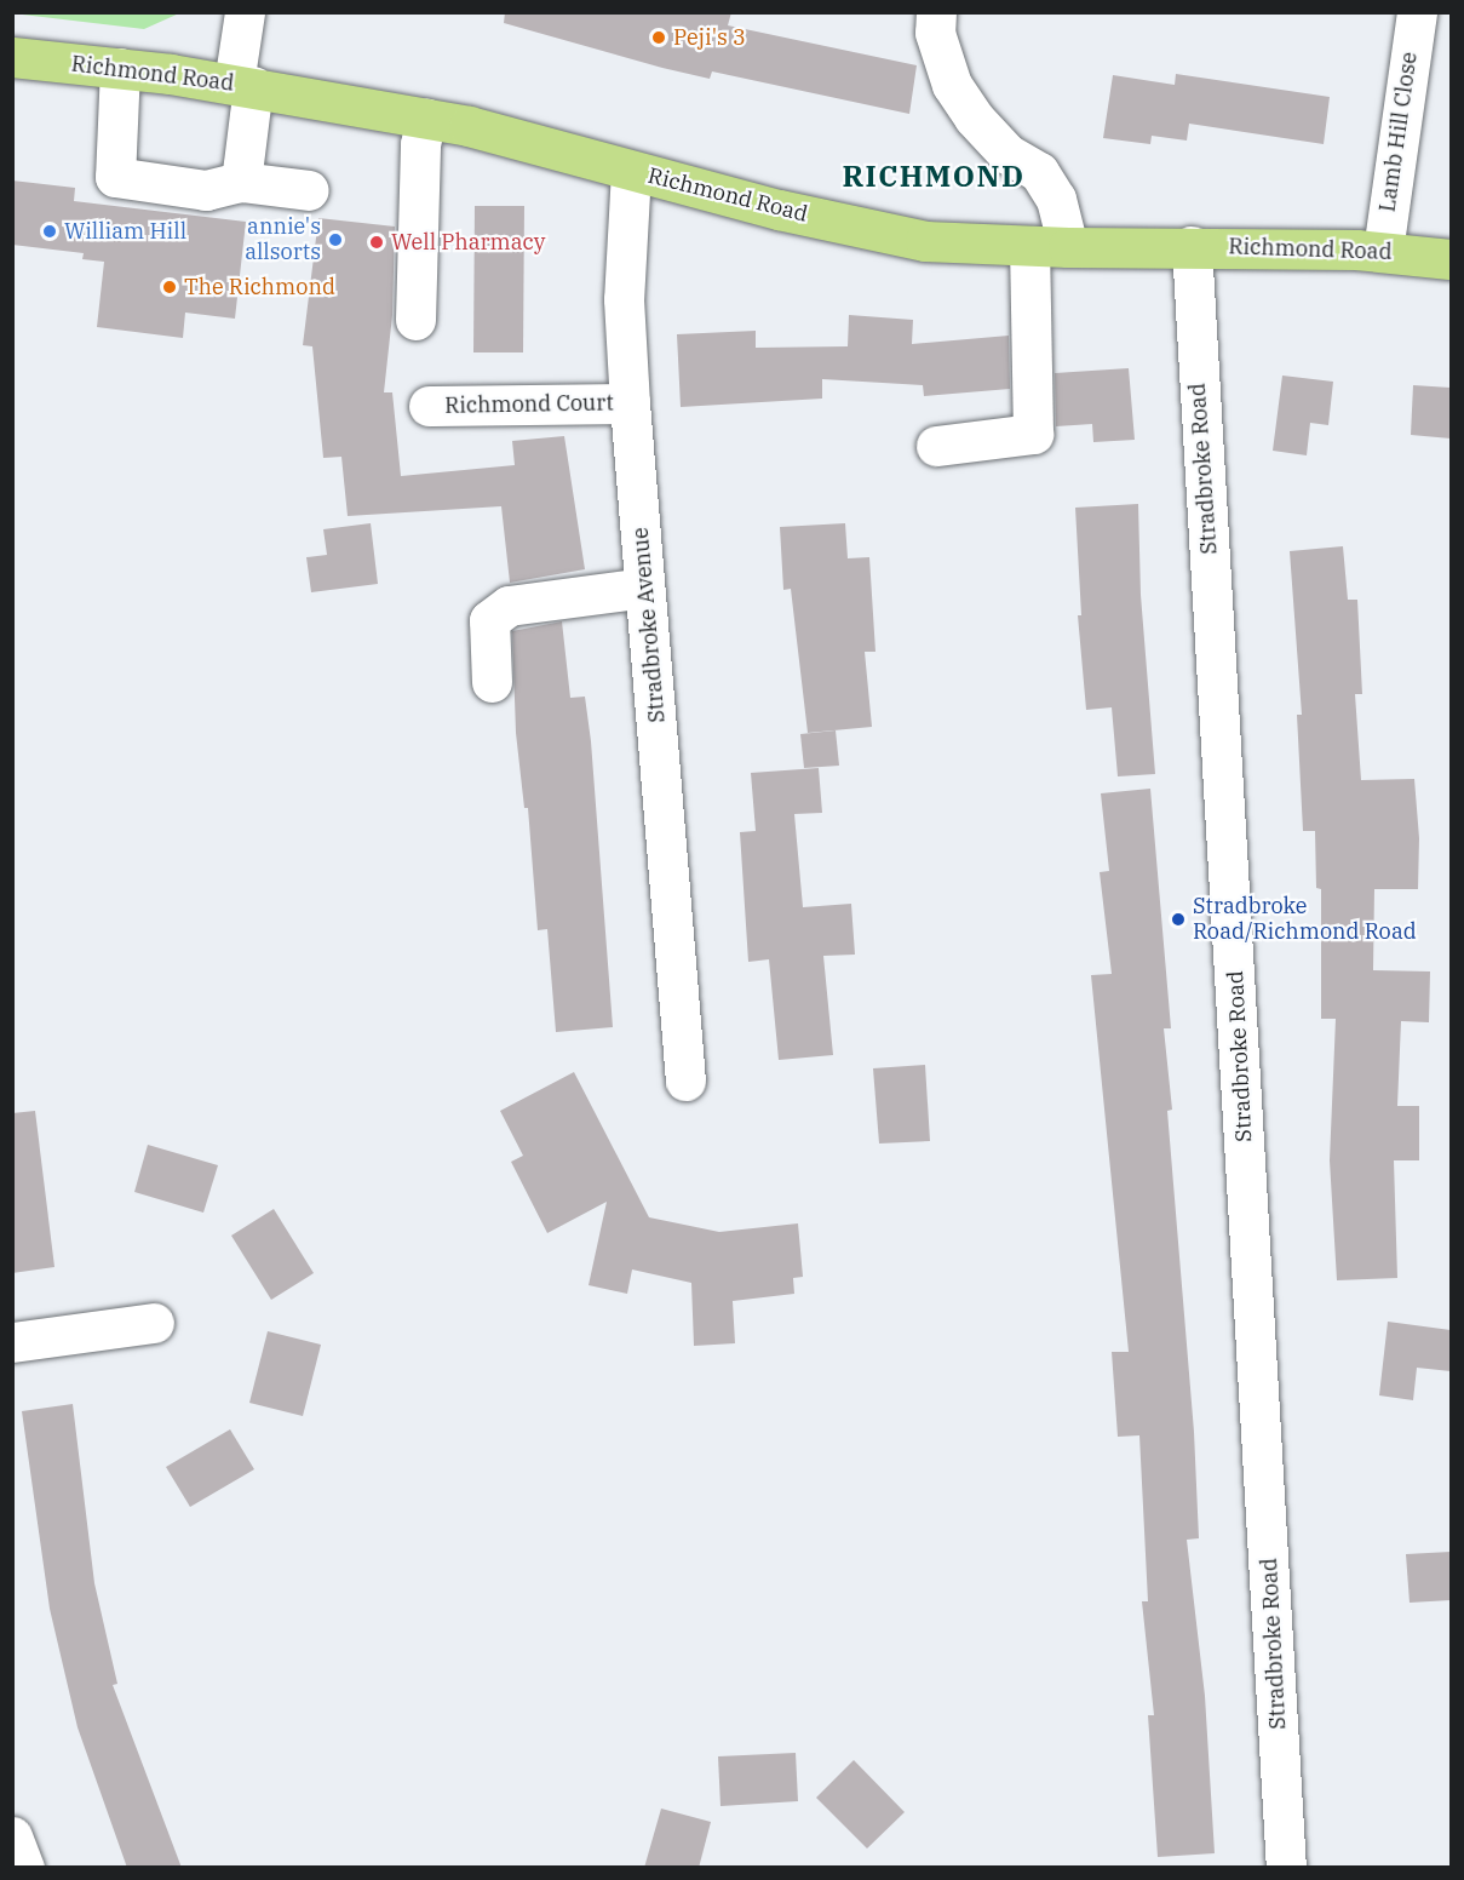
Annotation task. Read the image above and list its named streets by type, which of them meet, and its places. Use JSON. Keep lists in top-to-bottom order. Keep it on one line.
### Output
{"streets":{"main road":["Richmond Road"],"street":["Lamb Hill Close","Richmond Court","Stradbroke Road","Stradbroke Avenue"]},"crossings":[["Richmond Road","Lamb Hill Close"],["Richmond Road","Stradbroke Road"],["Richmond Road","Stradbroke Avenue"],["Richmond Court","Stradbroke Avenue"]],"districts":["RICHMOND"],"places":["Peji's 3","William Hill","annie's allsorts","Well Pharmacy","The Richmond","Stradbroke Road/Richmond Road"]}
